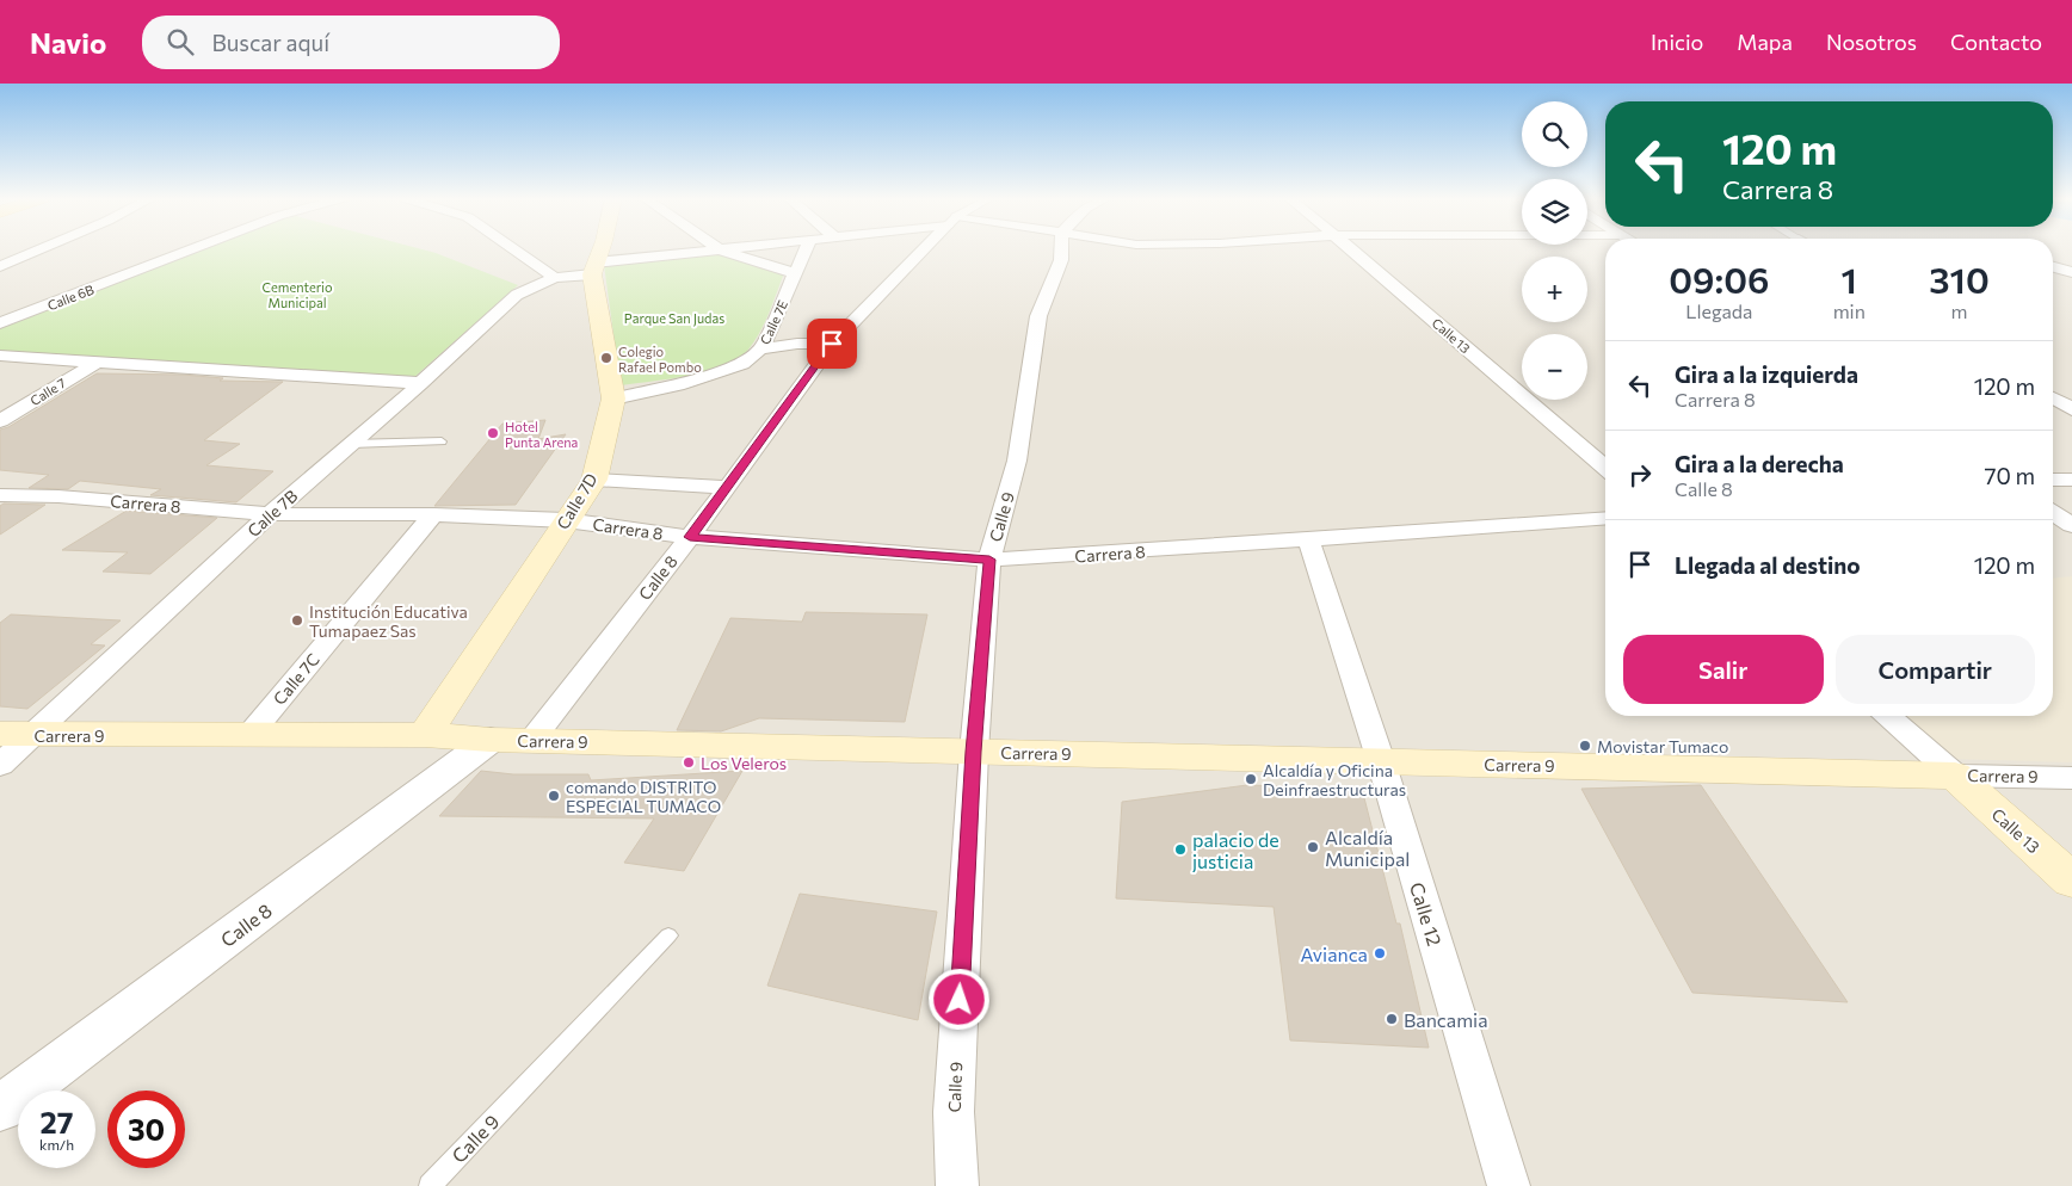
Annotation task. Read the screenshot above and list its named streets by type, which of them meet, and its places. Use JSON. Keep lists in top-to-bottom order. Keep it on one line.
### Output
{"streets":{"main road":["Calle 13","Calle 7D","Carrera 9"],"street":["Calle 6B","Calle 7E","Calle 7","Carrera 8","Calle 7B","Calle 9","Calle 8","Calle 7C","Calle 12"]},"crossings":[["Calle 7E","Calle 7D"],["Calle 13","Carrera 9"],["Calle 7D","Carrera 8"],["Calle 7D","Calle 7B"],["Calle 7D","Carrera 9"],["Carrera 8","Calle 7B"],["Carrera 8","Calle 9"],["Carrera 8","Calle 8"],["Carrera 8","Calle 7C"],["Carrera 8","Calle 12"],["Calle 7B","Carrera 9"],["Calle 9","Carrera 9"],["Calle 8","Carrera 9"],["Calle 7C","Carrera 9"],["Carrera 9","Calle 12"]],"parks":["Cementerio Municipal","Parque San Judas"],"places":["Colegio Rafael Pombo","Hotel Punta Arena","Institución Educativa Tumapaez Sas","Movistar Tumaco","Los Veleros","Alcaldía y Oficina Deinfraestructuras","comando DISTRITO ESPECIAL TUMACO","Alcaldía Municipal","palacio de justicia","Avianca","Bancamia"],"page":{"header":"Navio","search":"Buscar aquí","nav":["Inicio","Mapa","Nosotros","Contacto"],"map_buttons":["+","−"],"turn":["120 m","Carrera 8"],"eta":["09:06","Llegada","1","min","310","m"],"list":[{"name":"Gira a la izquierda","note":"Carrera 8","value":"120 m"},{"name":"Gira a la derecha","note":"Calle 8","value":"70 m"},{"name":"Llegada al destino","value":"120 m"}],"buttons":["Salir","Compartir"],"speed":"27 km/h","limit":"30"}}
